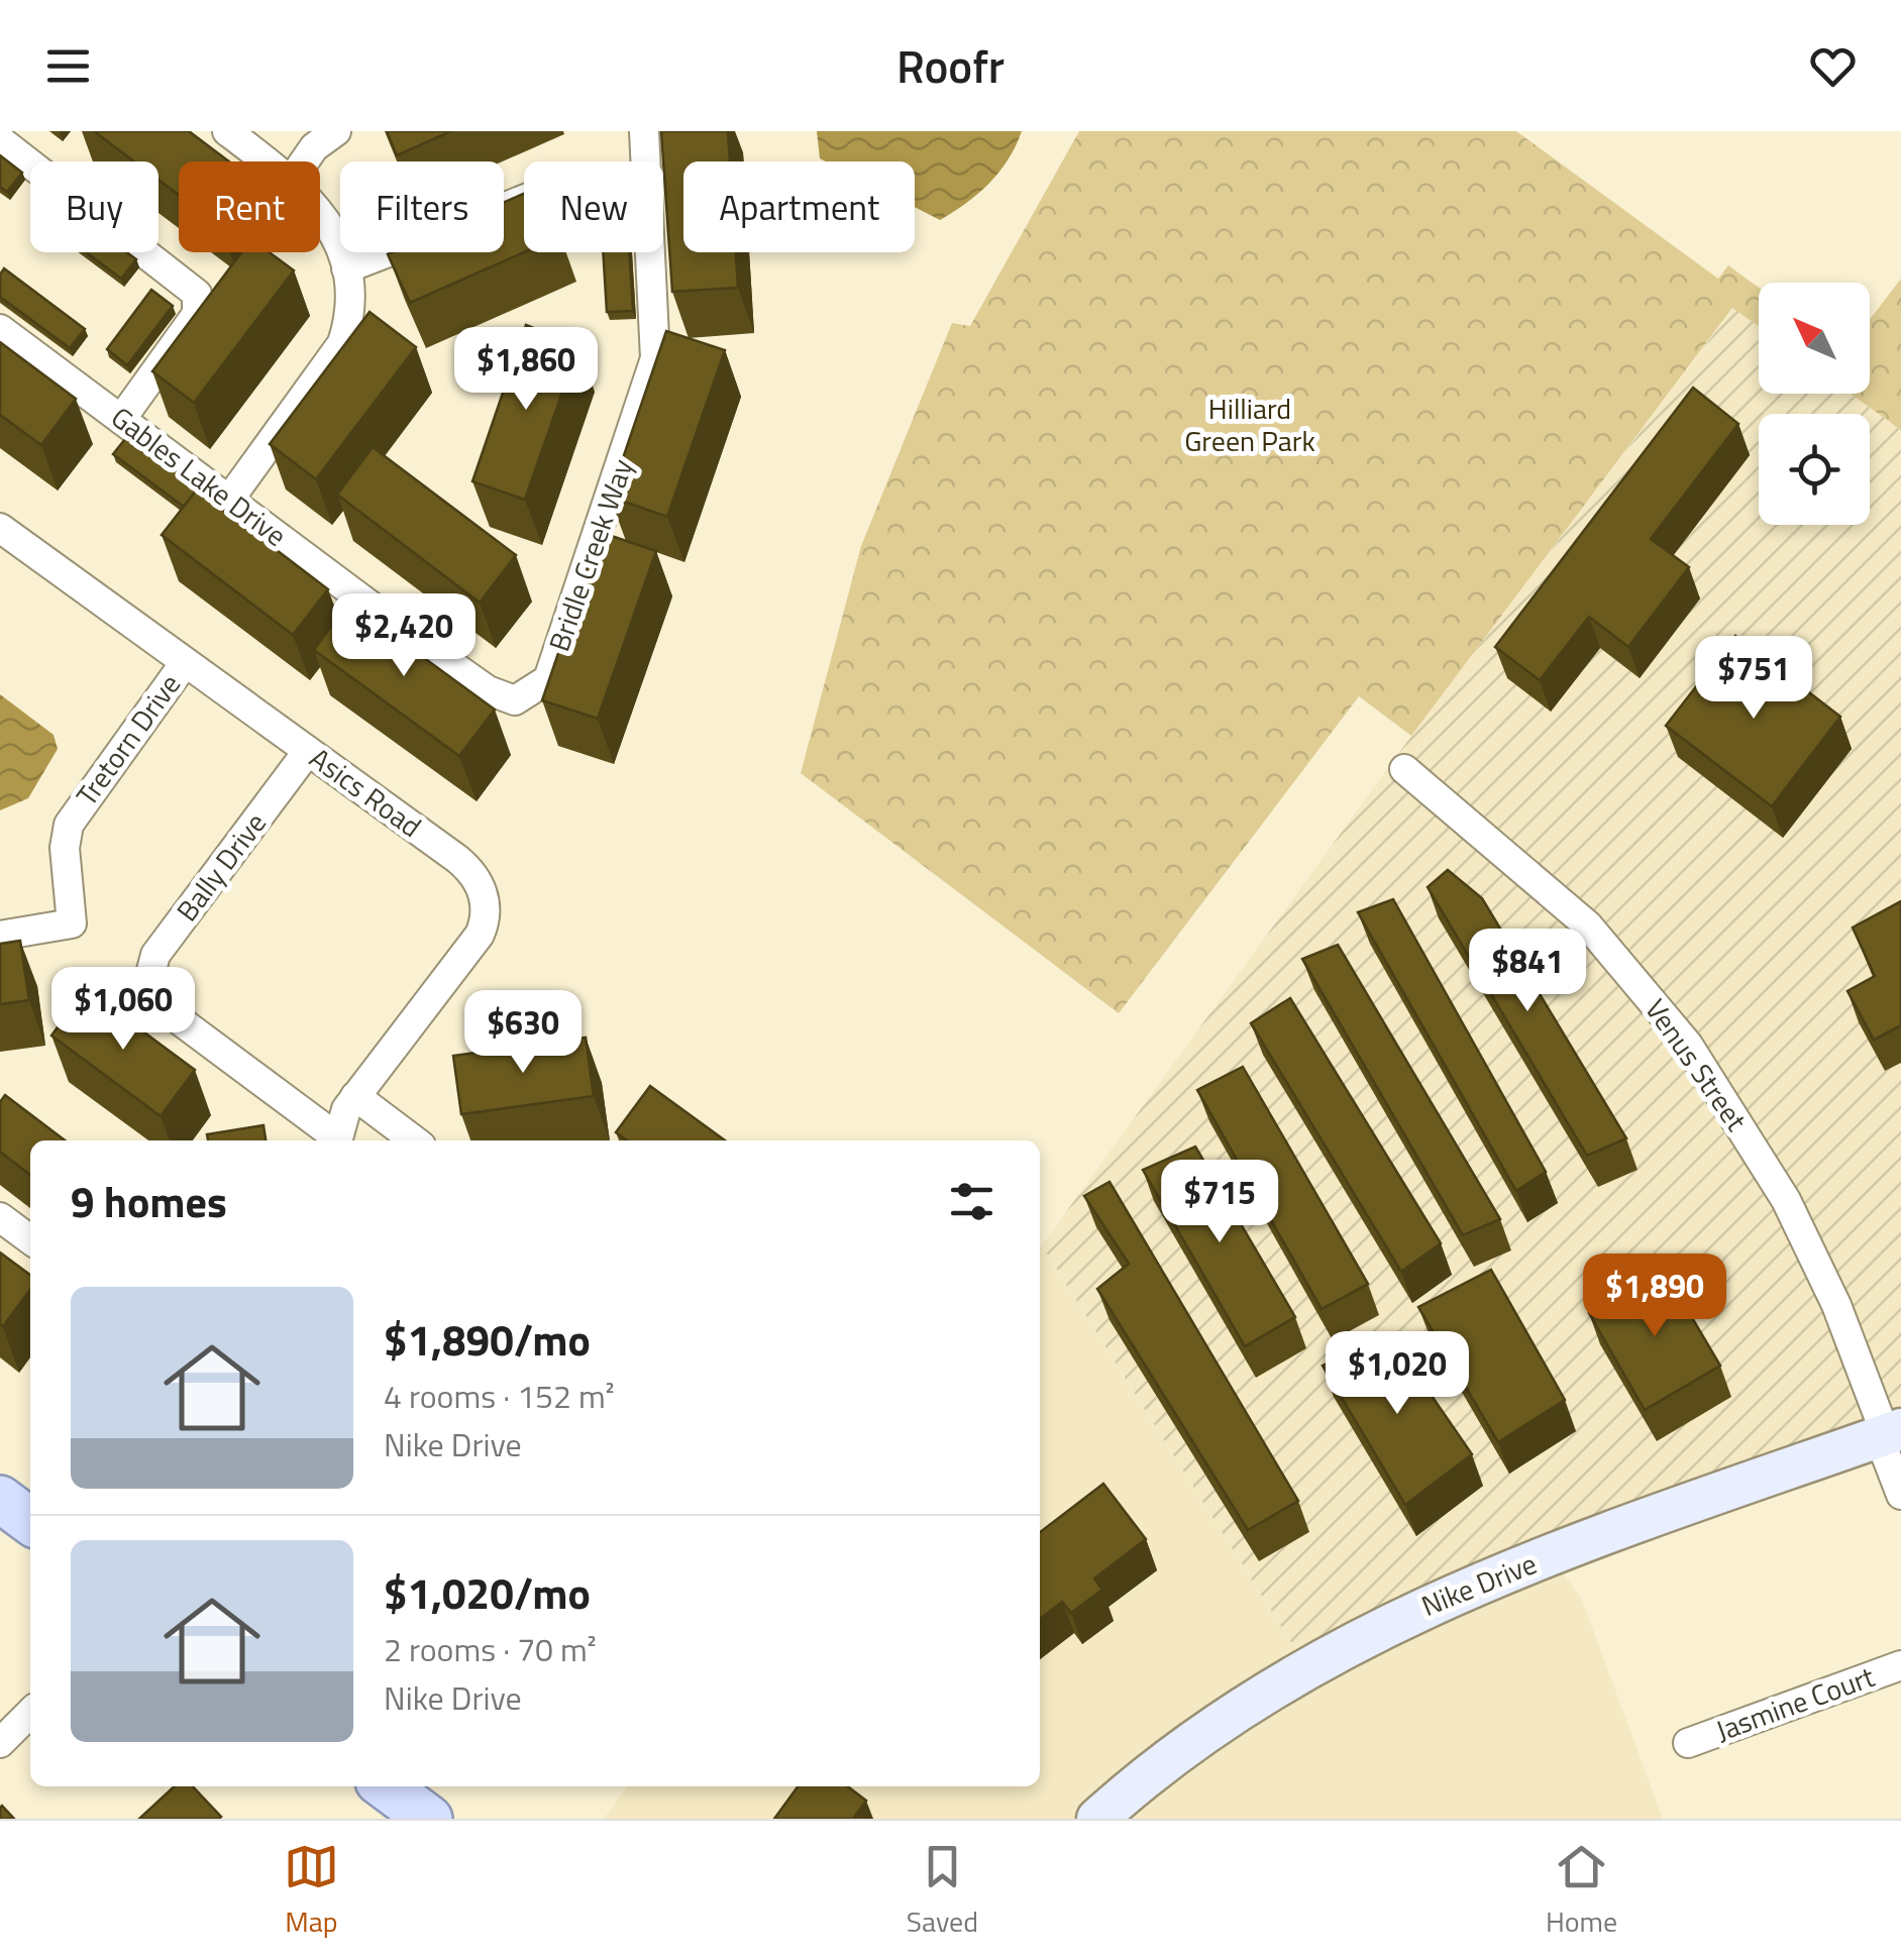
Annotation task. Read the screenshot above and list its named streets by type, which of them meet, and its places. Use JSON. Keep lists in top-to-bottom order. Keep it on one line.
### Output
{"streets":{"street":["Gables Lake Drive","Bridle Creek Way","Tretorn Drive","Asics Road","Bally Drive","Venus Street","Nike Drive","Jasmine Court"]},"crossings":[["Gables Lake Drive","Bridle Creek Way"],["Tretorn Drive","Asics Road"],["Asics Road","Bally Drive"],["Venus Street","Nike Drive"]],"parks":["Hilliard Green Park"],"north":"top left","page":{"header":"Roofr","chip":["Buy","Rent","Filters","New","Apartment"],"price":["$1,860","$2,420","$751","$841","$1,060","$630","$715","$1,890","$1,020"],"heading":"9 homes","list":[{"name":"$1,890/mo","note":"4 rooms · 152 m² · Nike Drive"},{"name":"$1,020/mo","note":"2 rooms · 70 m² · Nike Drive"}],"tabs":["Map","Saved","Home"]}}
